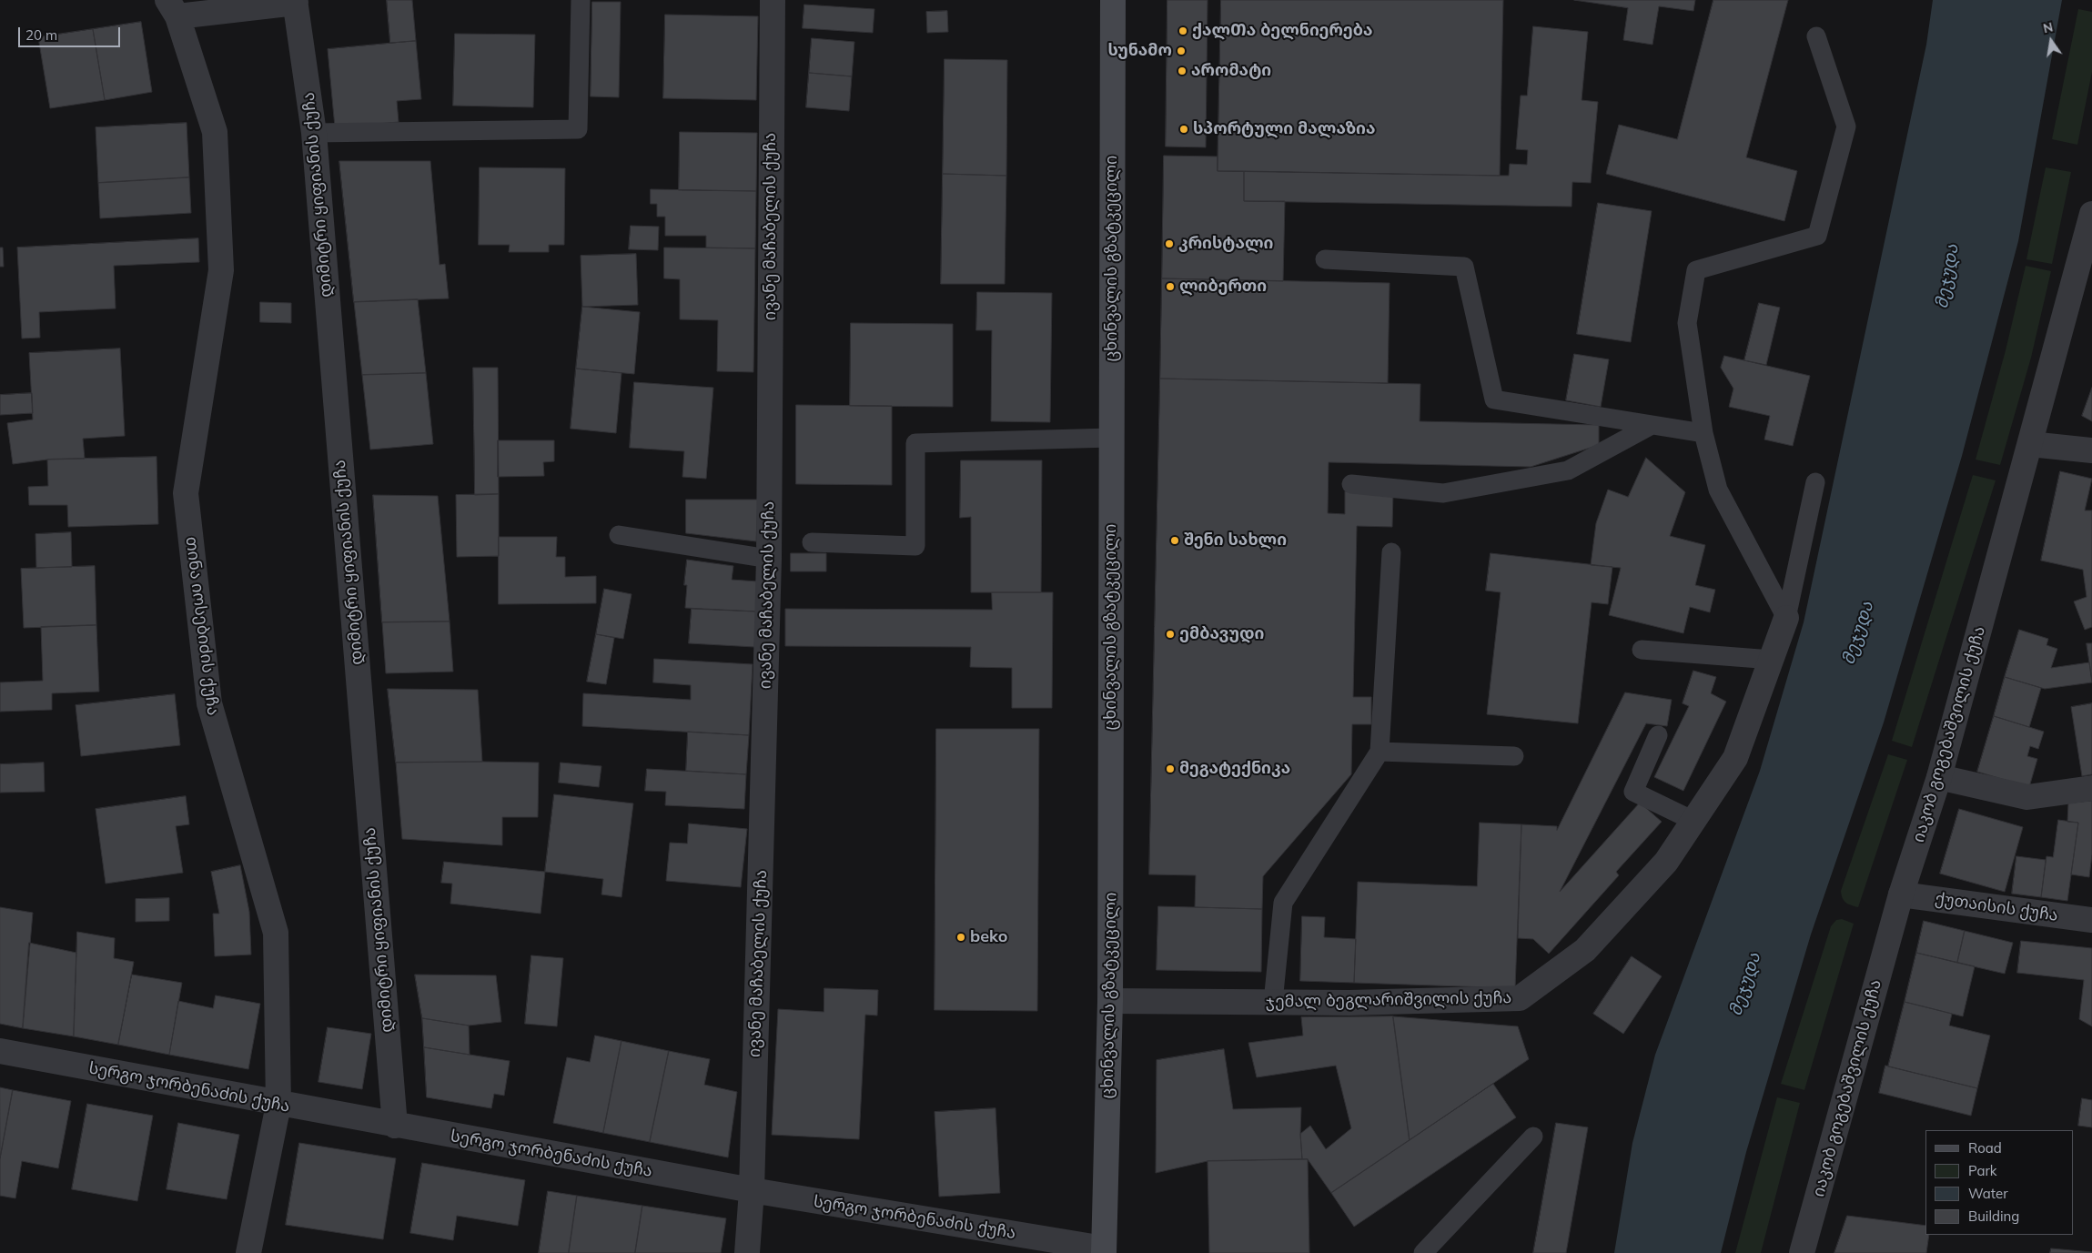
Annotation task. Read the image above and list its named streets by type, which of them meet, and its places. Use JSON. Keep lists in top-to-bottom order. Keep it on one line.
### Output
{"streets":{"main road":["ცხინვალის გზატკეცილი"],"street":["დიმიტრი ყიფიანის ქუჩა","ივანე მაჩაბელის ქუჩა","თინა იოსებიძის ქუჩა","იაკობ გოგებაშვილის ქუჩა","ქუთაისის ქუჩა","ჯემალ ბეგლარიშვილის ქუჩა","სერგო ჯორბენაძის ქუჩა"]},"crossings":[["დიმიტრი ყიფიანის ქუჩა","სერგო ჯორბენაძის ქუჩა"],["ივანე მაჩაბელის ქუჩა","სერგო ჯორბენაძის ქუჩა"],["ცხინვალის გზატკეცილი","ჯემალ ბეგლარიშვილის ქუჩა"],["ცხინვალის გზატკეცილი","სერგო ჯორბენაძის ქუჩა"],["თინა იოსებიძის ქუჩა","სერგო ჯორბენაძის ქუჩა"],["იაკობ გოგებაშვილის ქუჩა","ქუთაისის ქუჩა"]],"water":["მეჯუდა"],"places":["ქალᲗა ბელნიერება","სუნამო","არომატი","სპორტული მალაზია","კრისტალი","ლიბერთი","შენი სახლი","ემბავუდი","მეგატექნიკა","beko"],"legend":["Road","Park","Water","Building"],"scale_bar":"20 m","north":"top"}
